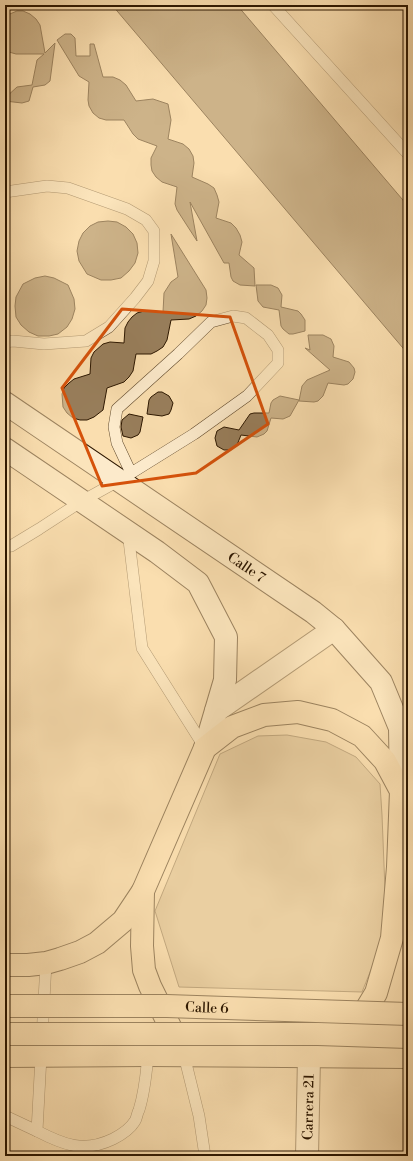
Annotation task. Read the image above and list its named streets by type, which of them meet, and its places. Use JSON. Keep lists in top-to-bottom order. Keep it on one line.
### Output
{"streets":{"highway":["Calle 6"],"main road":["Calle 7","Carrera 21"]}}
